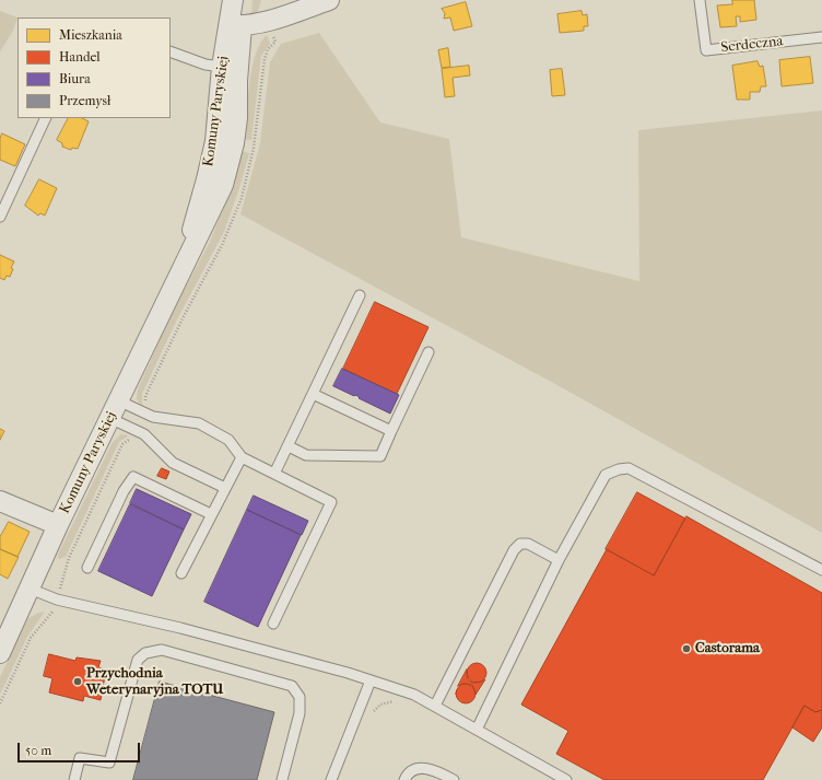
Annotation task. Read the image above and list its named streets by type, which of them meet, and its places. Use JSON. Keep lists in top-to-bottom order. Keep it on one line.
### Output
{"streets":{"street":["Komuny Paryskiej"],"lane":["Serdeczna"]},"places":["Castorama","Przychodnia Weterynaryjna TOTU"],"legend":["Mieszkania","Handel","Biura","Przemysł"],"scale_bar":"50 m"}
